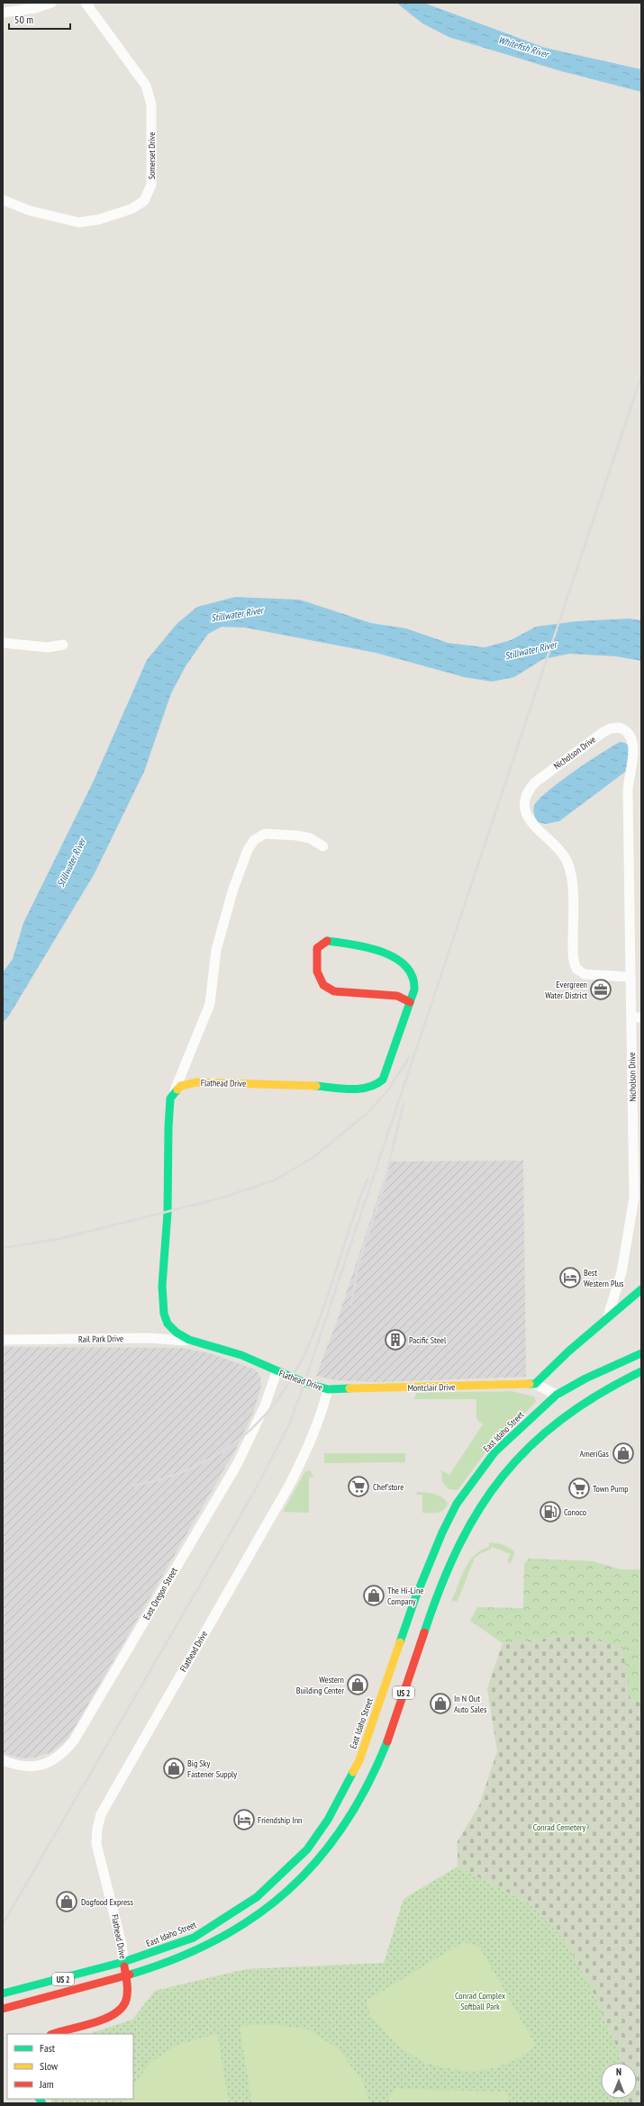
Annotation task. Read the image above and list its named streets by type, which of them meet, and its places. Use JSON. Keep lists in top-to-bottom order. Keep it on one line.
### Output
{"streets":{"main road":["Flathead Drive","Montclair Drive","East Idaho Street","US 2"],"street":["Somerset Drive","Nicholson Drive","Rail Park Drive","East Oregon Street"]},"crossings":[["Flathead Drive","Rail Park Drive"],["Flathead Drive","Montclair Drive"],["Flathead Drive","East Idaho Street"],["Flathead Drive","East Oregon Street"],["Flathead Drive","US 2"],["Montclair Drive","East Idaho Street"]],"water":["Whitefish River","Stillwater River"],"parks":["Conrad Cemetery","Conrad Complex Softball Park"],"places":{"office":["Evergreen Water District"],"hotel":["Best Western Plus","Friendship Inn"],"building":["Pacific Steel"],"shop":["AmeriGas","The Hi-Line Company","Western Building Center","In N Out Auto Sales","Big Sky Fastener Supply","Dogfood Express"],"supermarket":["Chef'store","Town Pump"],"fuel station":["Conoco"]},"legend":["Fast","Slow","Jam"],"scale_bar":"50 m","north":"top"}
